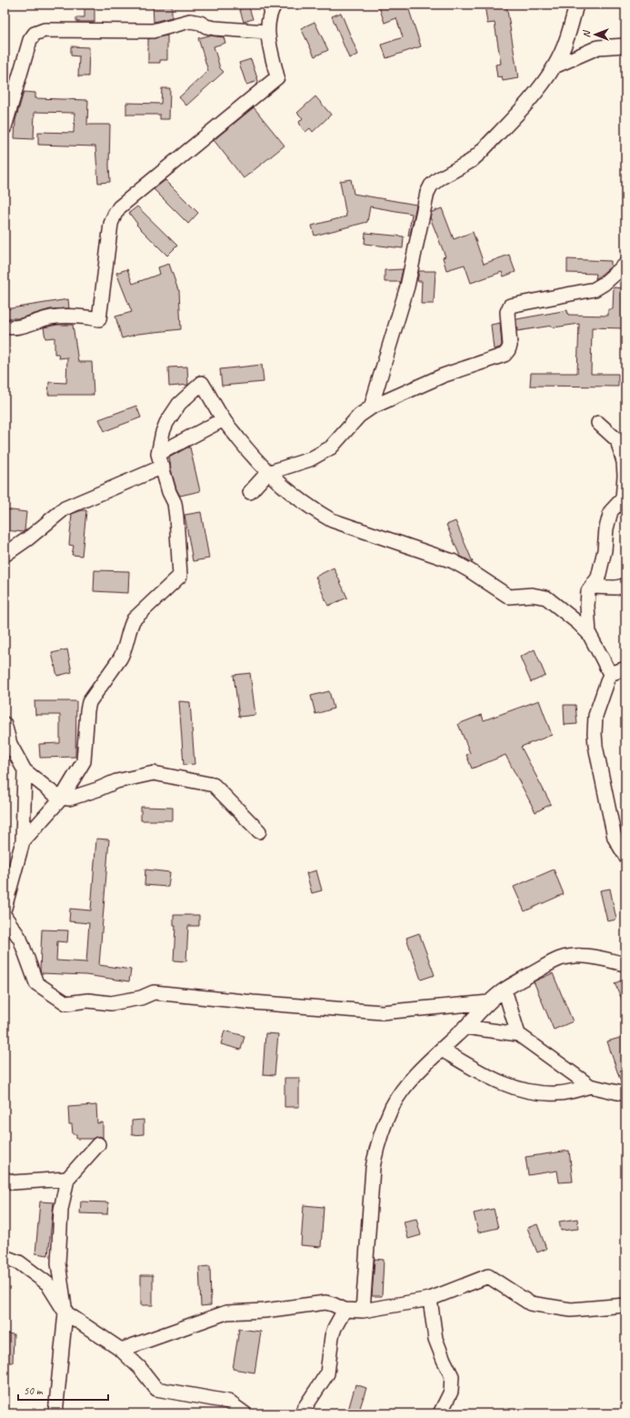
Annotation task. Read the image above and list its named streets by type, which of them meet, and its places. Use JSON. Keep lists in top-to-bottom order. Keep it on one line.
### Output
{"scale_bar":"50 m","north":"left"}
